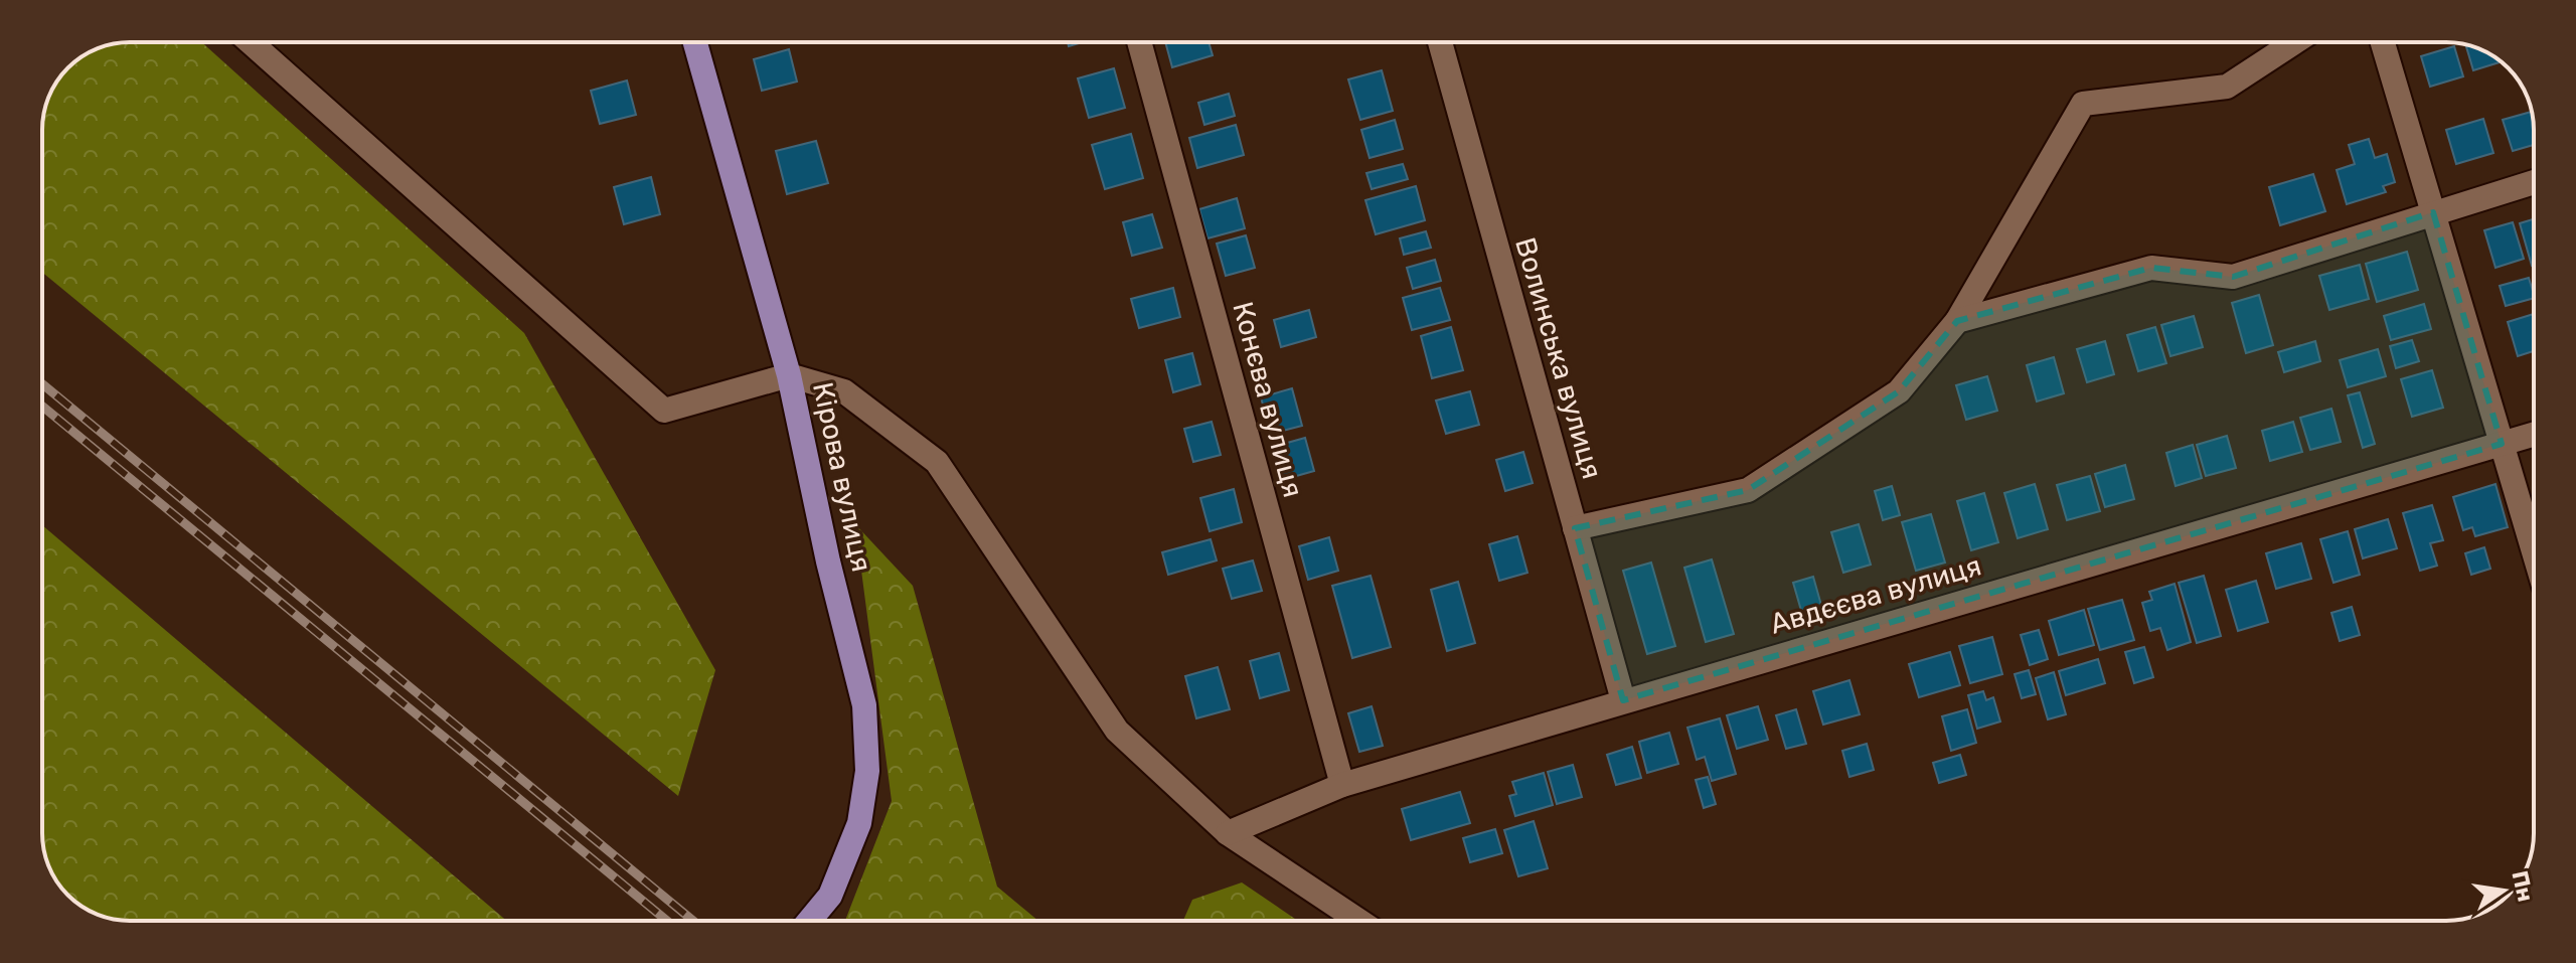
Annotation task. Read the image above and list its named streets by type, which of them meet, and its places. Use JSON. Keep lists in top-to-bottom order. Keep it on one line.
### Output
{"streets":{"main road":["Кірова вулиця"],"street":["Волинська вулиця","Конєва вулиця","Авдєєва вулиця"]},"crossings":[["Волинська вулиця","Авдєєва вулиця"],["Конєва вулиця","Авдєєва вулиця"]],"north":"right"}
